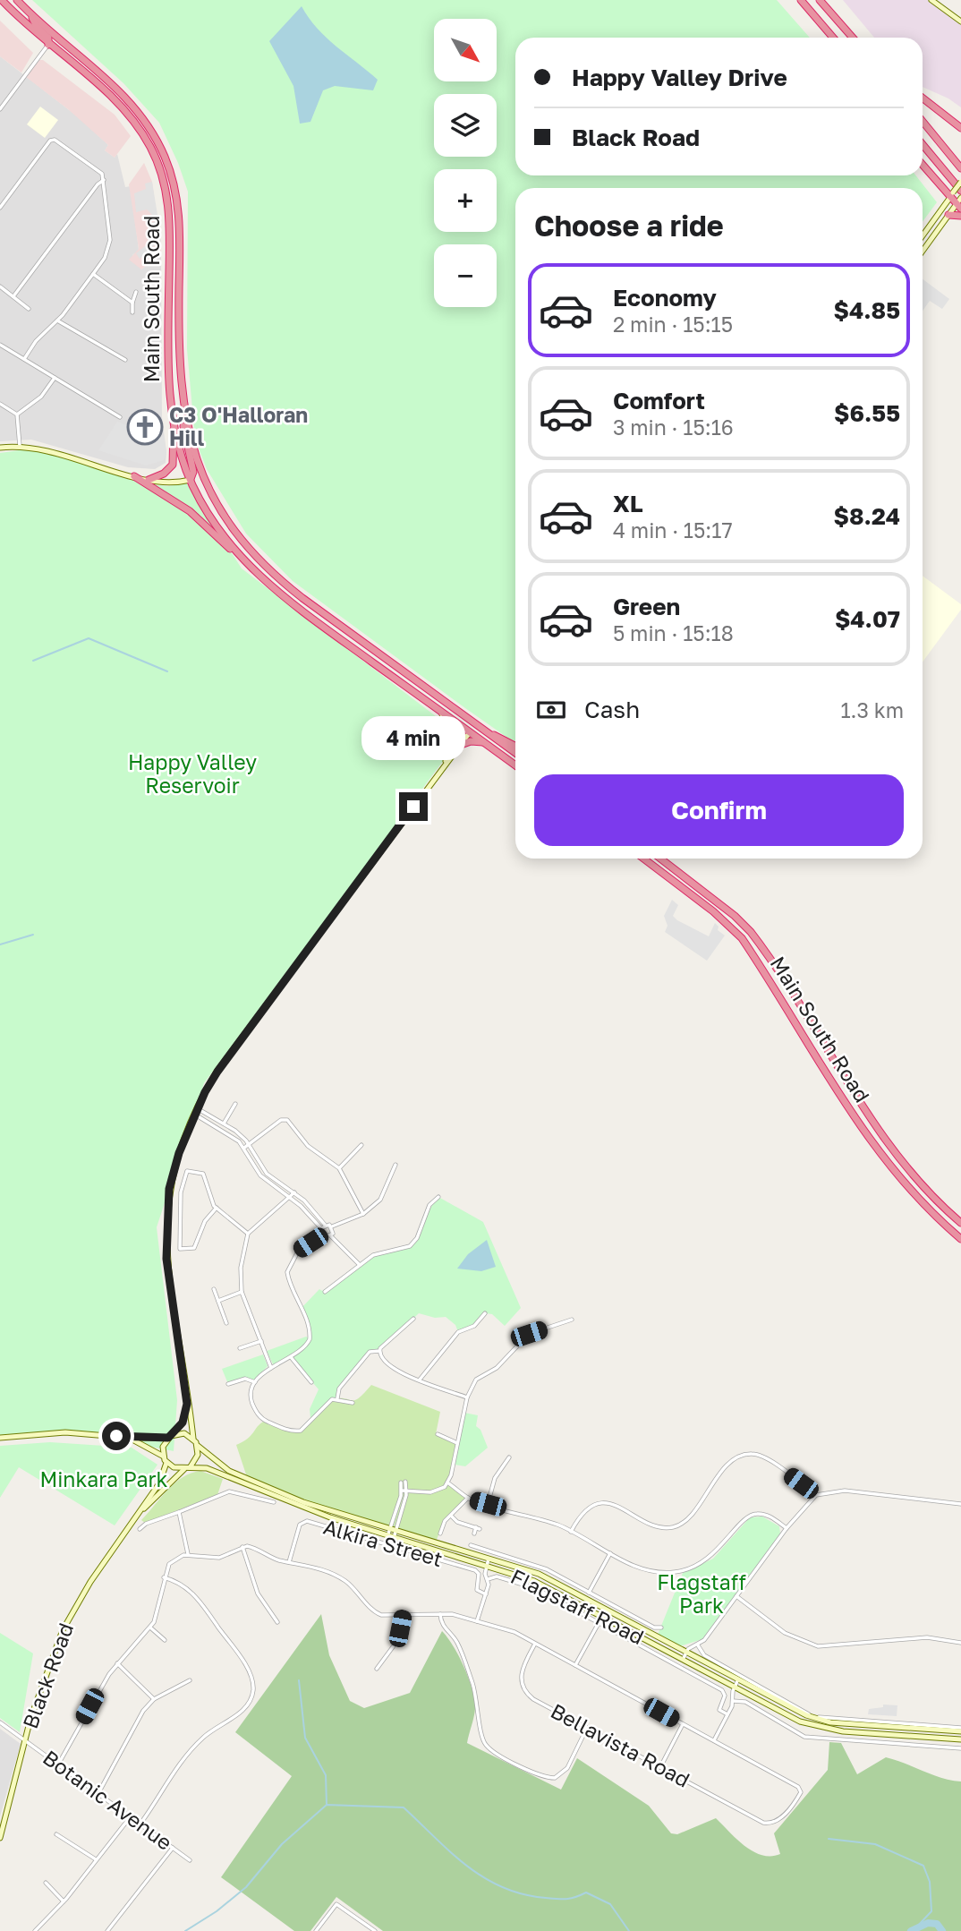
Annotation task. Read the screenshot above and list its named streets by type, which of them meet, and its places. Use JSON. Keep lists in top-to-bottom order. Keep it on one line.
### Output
{"streets":{"highway":["Main South Road"],"main road":["Flagstaff Road","Black Road"],"street":["Alkira Street","Bellavista Road","Botanic Avenue"]},"crossings":[["Flagstaff Road","Black Road"],["Black Road","Botanic Avenue"]],"parks":["Happy Valley Reservoir","Minkara Park","Flagstaff Park"],"places":{"church":["C3 O'Halloran Hill"]},"north":"bottom right","page":{"map_buttons":["+","−"],"banner":["Happy Valley Drive","Black Road"],"heading":"Choose a ride","list":[{"name":"Economy","note":"2 min · 15:15","value":"$4.85"},{"name":"Comfort","note":"3 min · 15:16","value":"$6.55"},{"name":"XL","note":"4 min · 15:17","value":"$8.24"},{"name":"Green","note":"5 min · 15:18","value":"$4.07"}],"pay":["Cash","1.3 km"],"bubble":"4 min","buttons":"Confirm"}}
